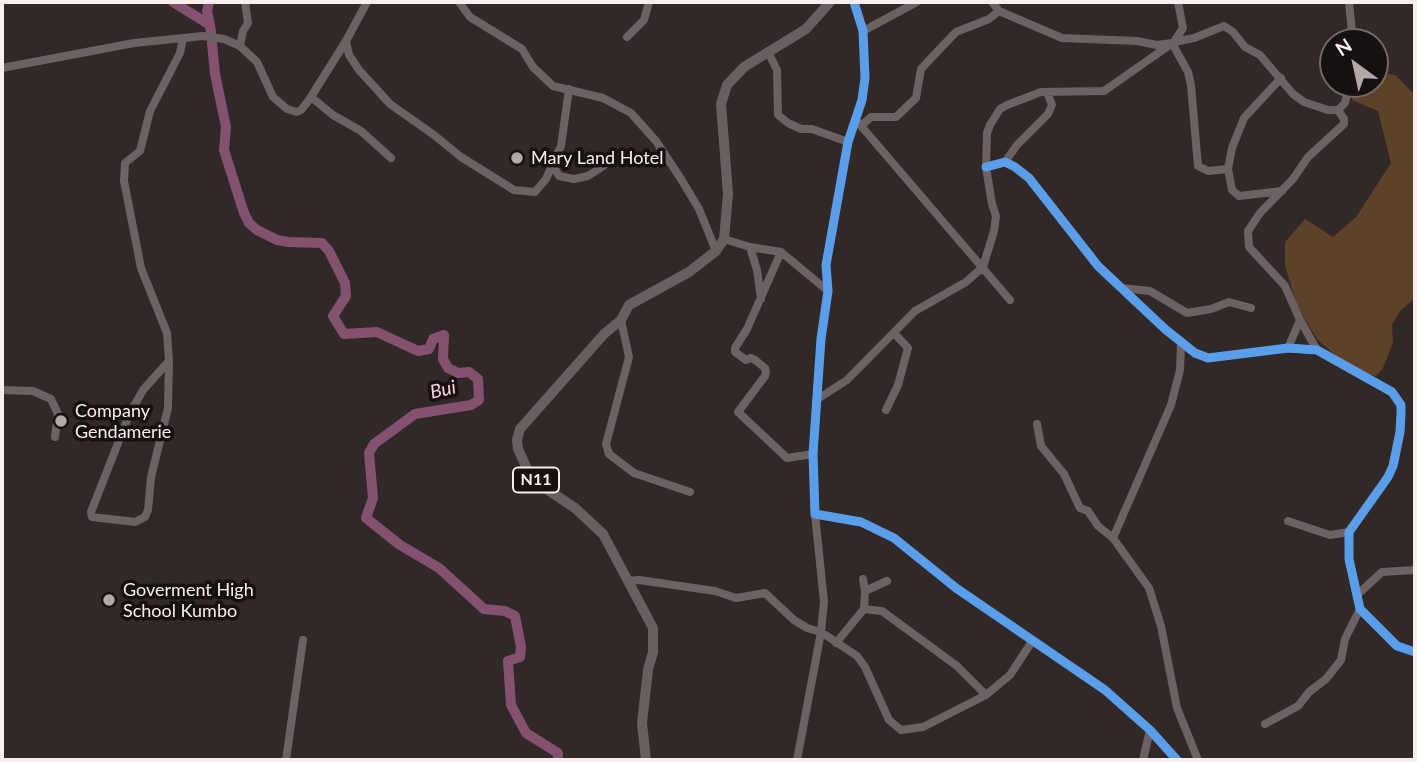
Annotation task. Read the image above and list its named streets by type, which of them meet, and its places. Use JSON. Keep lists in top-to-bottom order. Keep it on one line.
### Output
{"streets":{"highway":["N11"]},"water":["Bui"],"places":["Mary Land Hotel","Company Gendamerie","Goverment High School Kumbo"],"north":"top left"}
